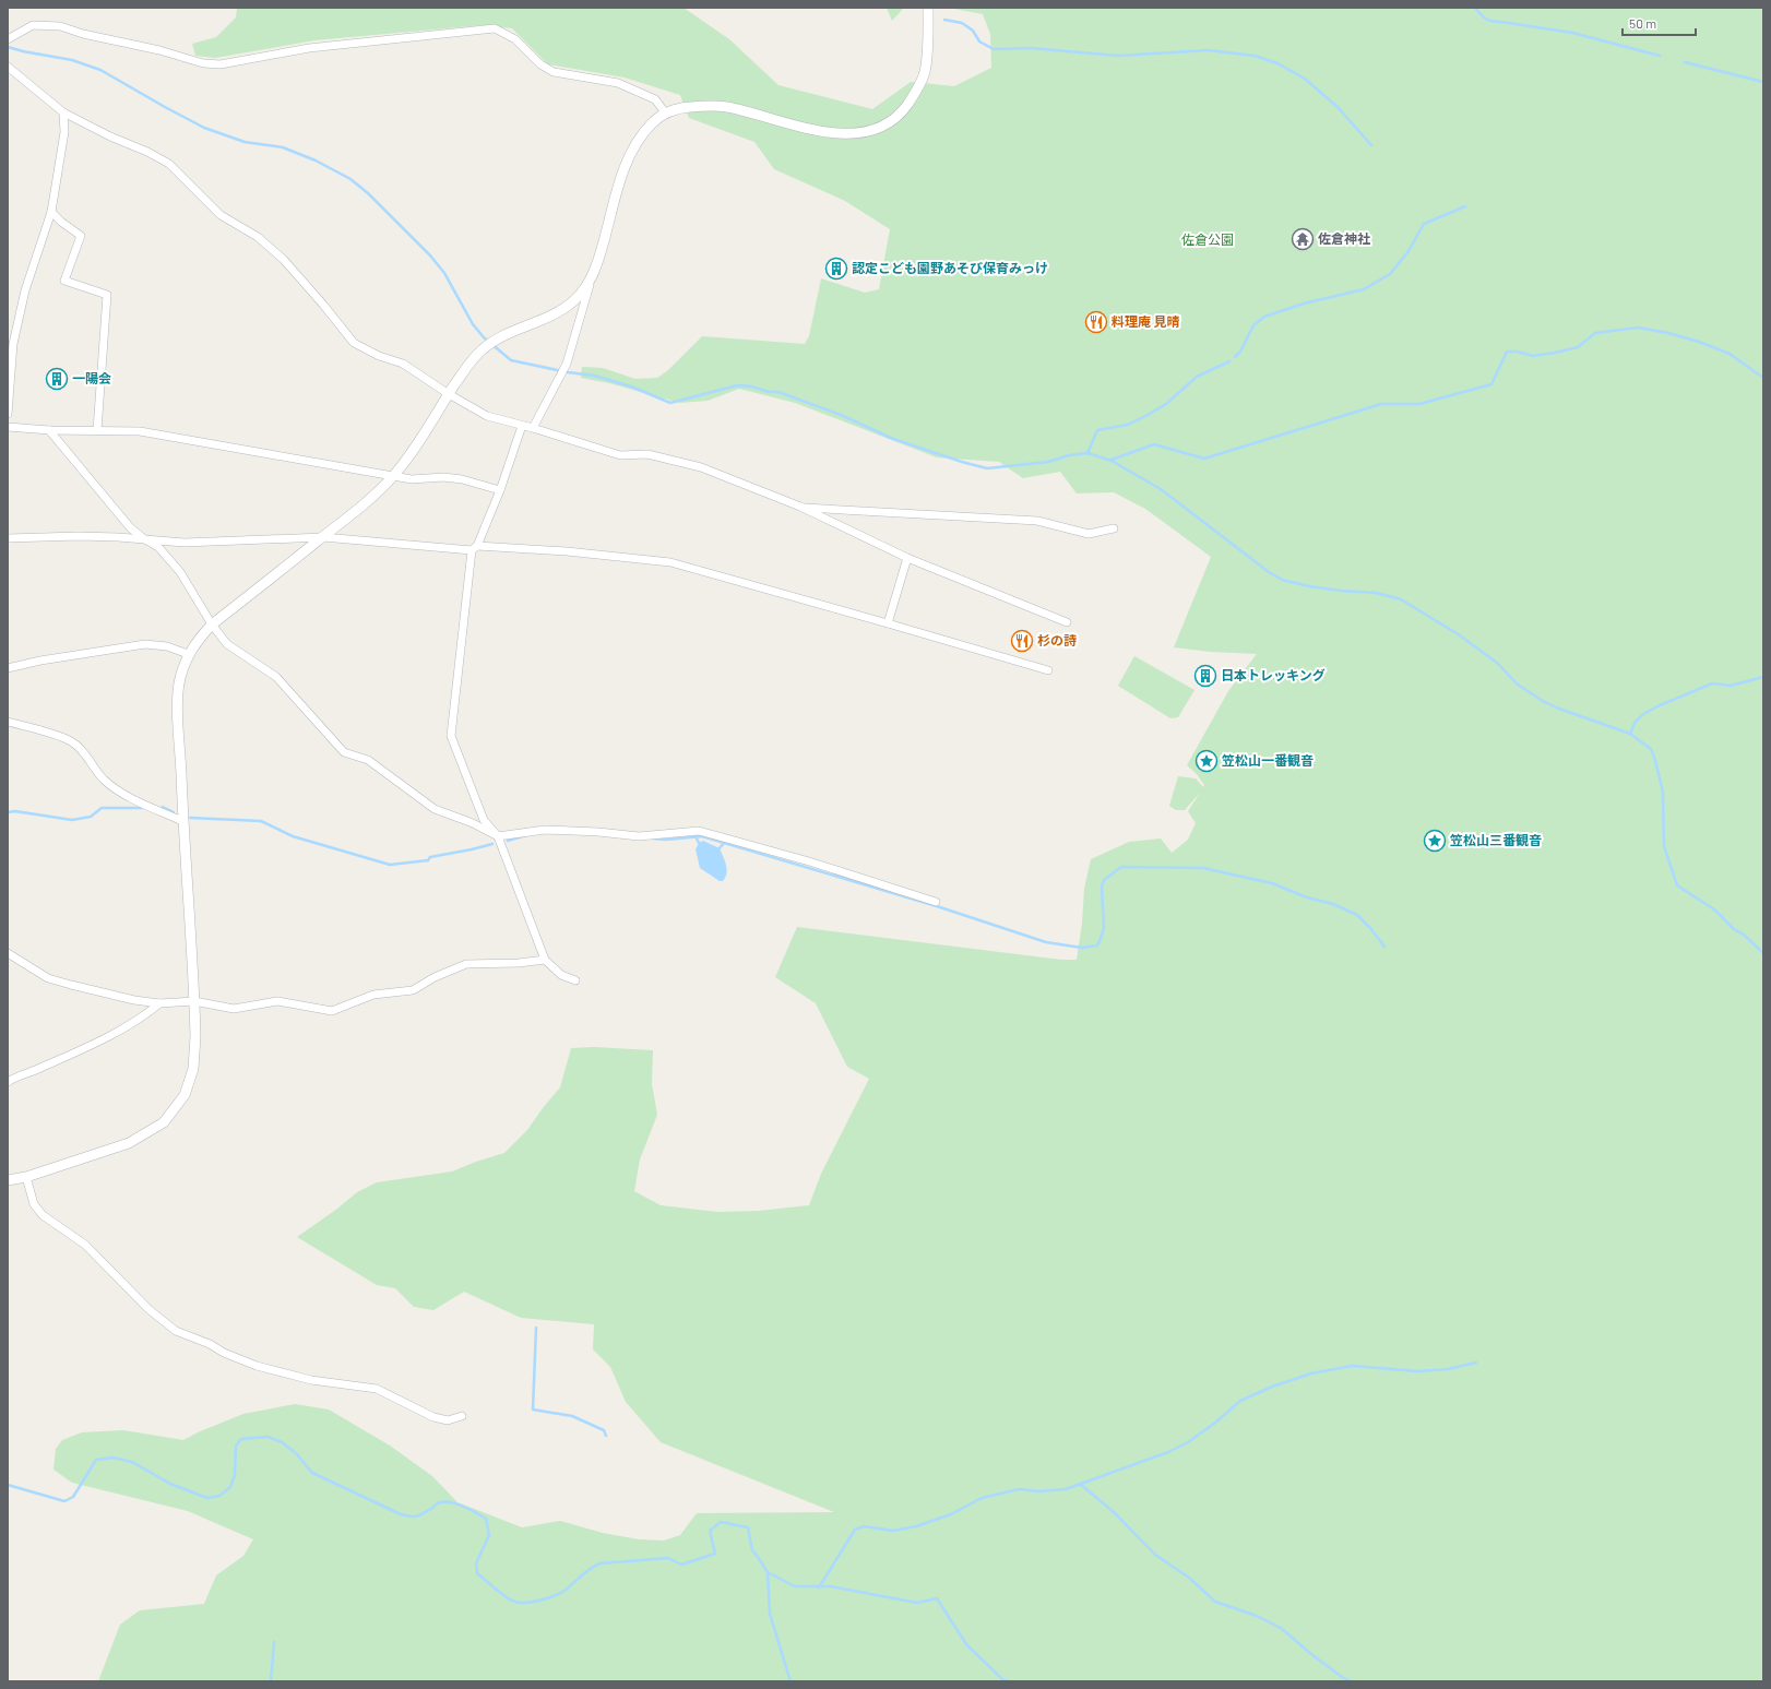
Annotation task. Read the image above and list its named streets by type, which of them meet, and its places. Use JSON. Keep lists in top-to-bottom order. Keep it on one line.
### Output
{"parks":["佐倉公園"],"places":{"temple":["佐倉神社"],"building":["認定こども園野あそび保育みっけ","一陽会","日本トレッキング"],"restaurant":["料理庵 見晴","杉の詩"],"place":["笠松山一番観音","笠松山三番観音"]},"scale_bar":"50 m"}
